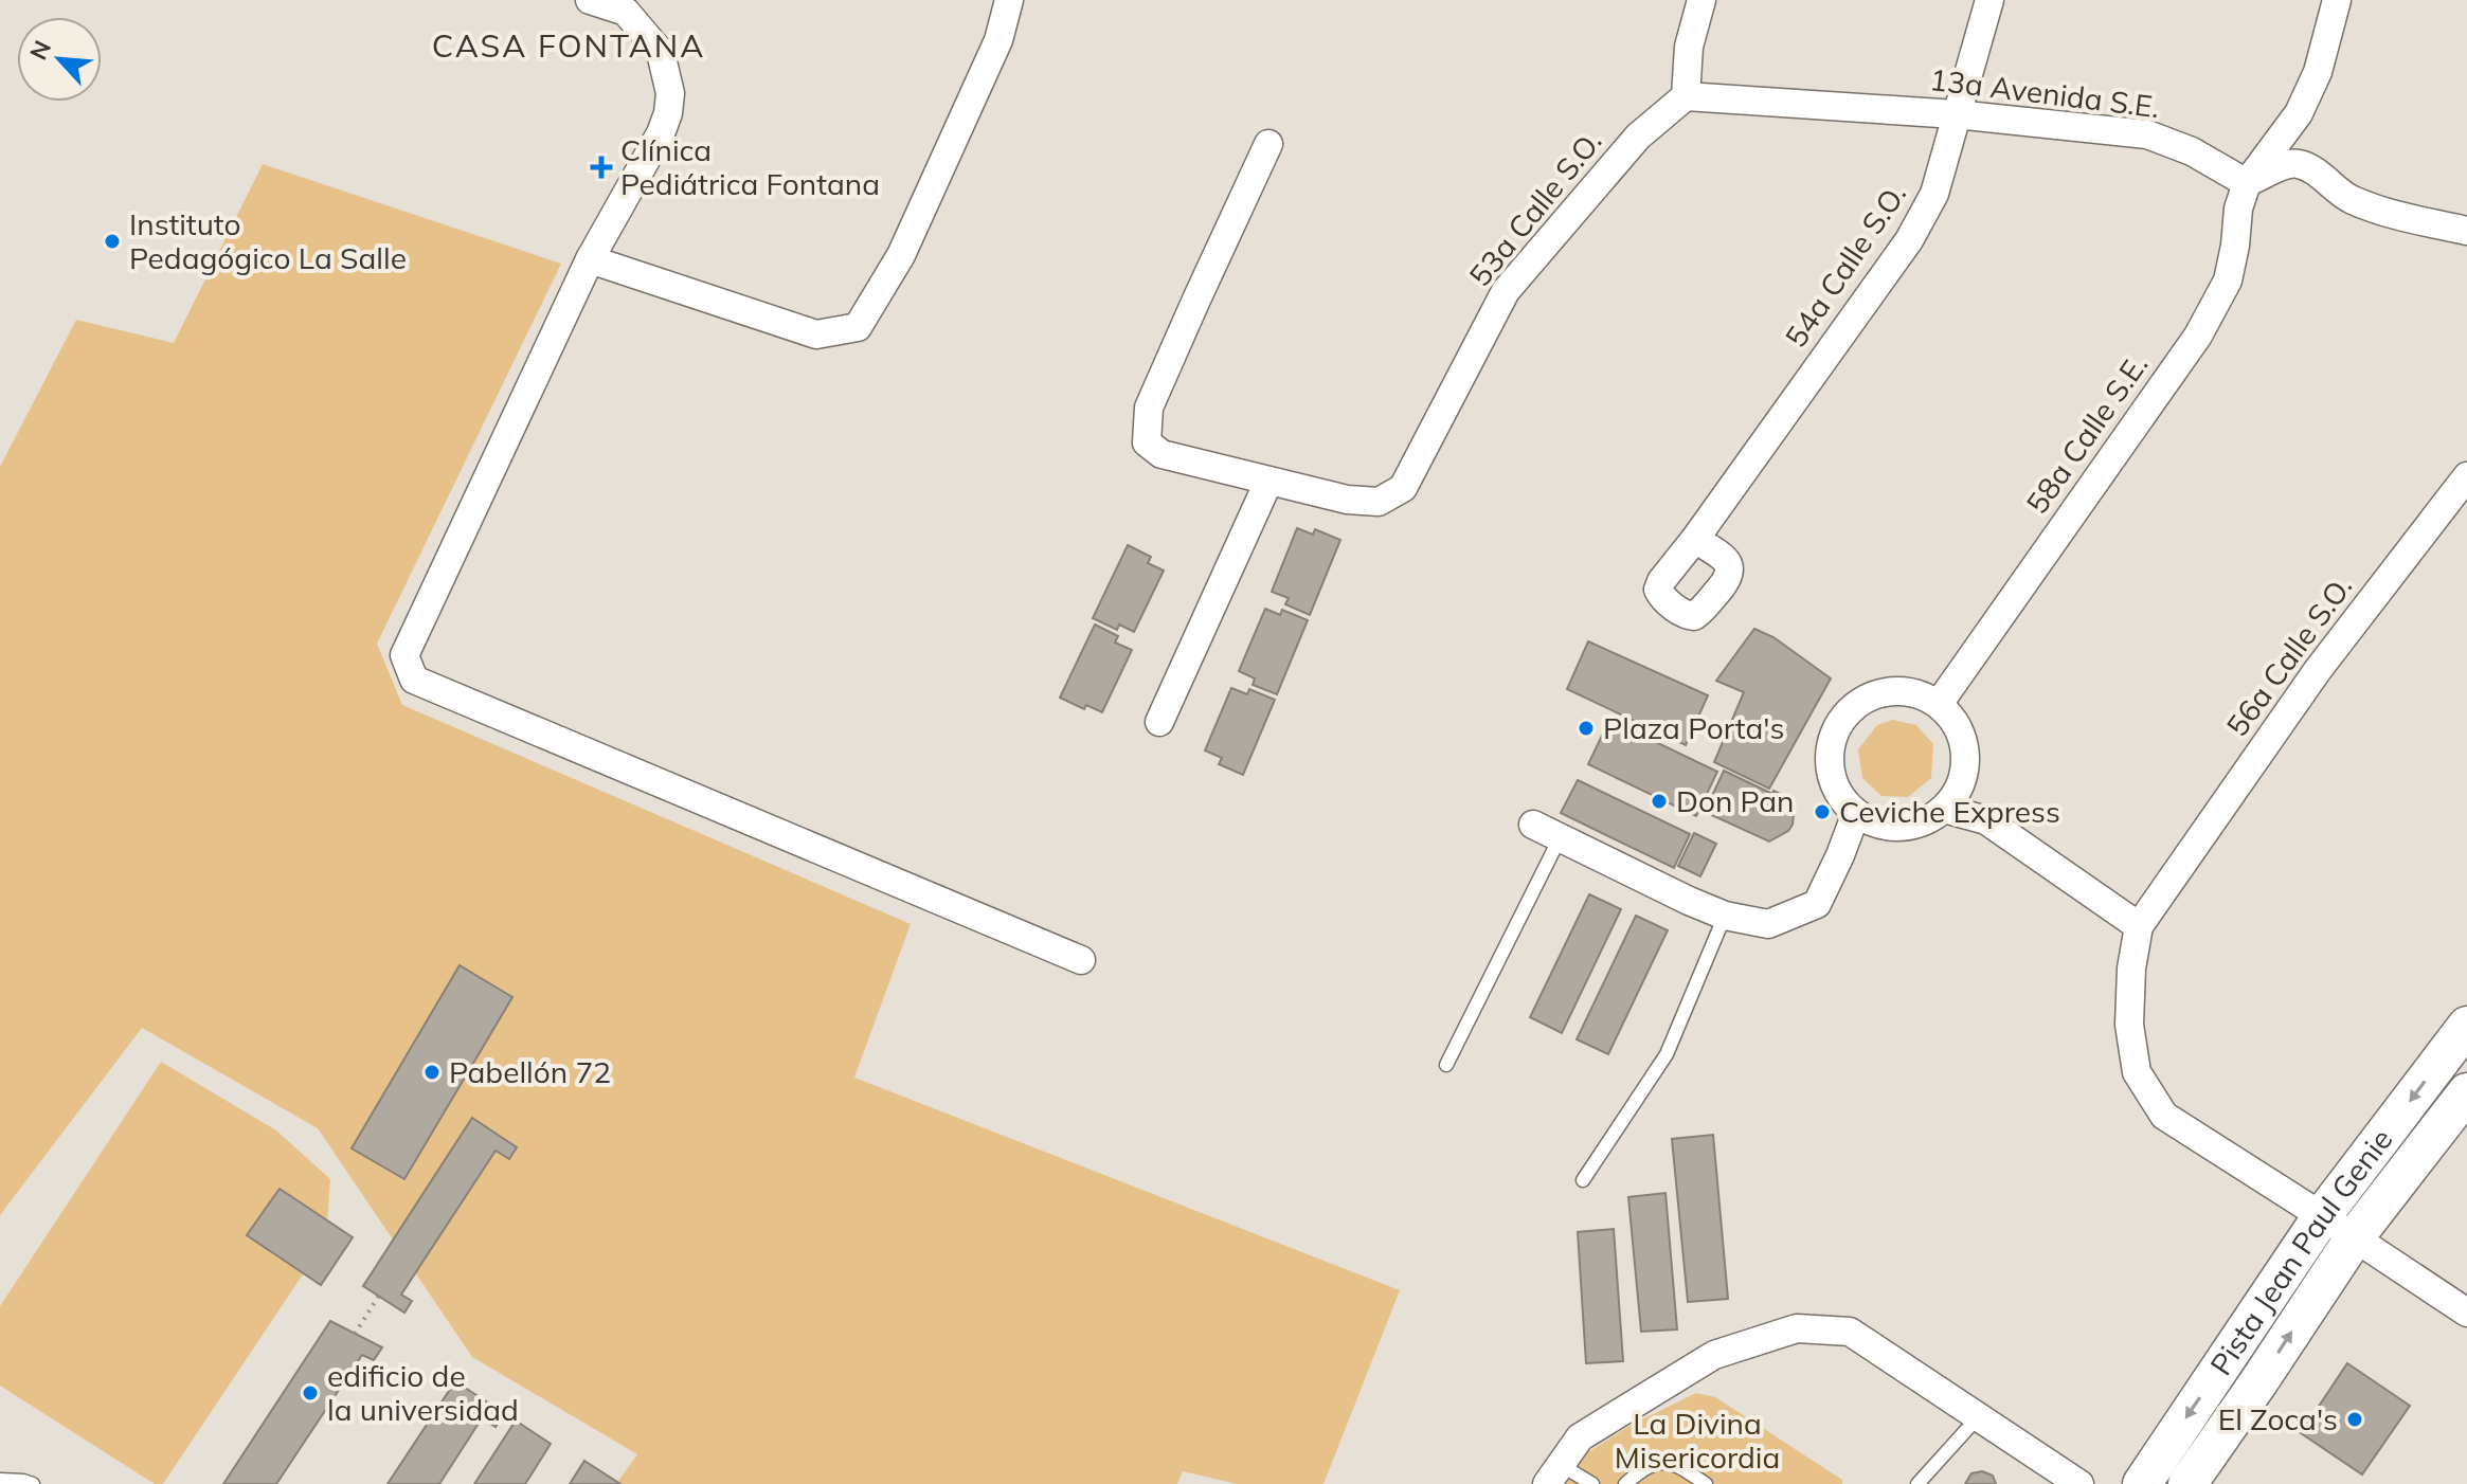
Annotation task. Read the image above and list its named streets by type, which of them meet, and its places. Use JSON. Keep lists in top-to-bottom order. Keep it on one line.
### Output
{"streets":{"main road":["Pista Jean Paul Genie"],"street":["13a Avenida S.E.","53a Calle S.O.","54a Calle S.O.","58a Calle S.E.","56a Calle S.O."]},"crossings":[["13a Avenida S.E.","53a Calle S.O."],["13a Avenida S.E.","54a Calle S.O."],["13a Avenida S.E.","58a Calle S.E."]],"districts":["CASA FONTANA"],"parks":["La Divina Misericordia"],"places":{"health":["Clínica Pediátrica Fontana"],"other":["Instituto Pedagógico La Salle","Plaza Porta's","Don Pan","Ceviche Express","Pabellón 72","edificio de la universidad","El Zoca's"]},"north":"top left"}
